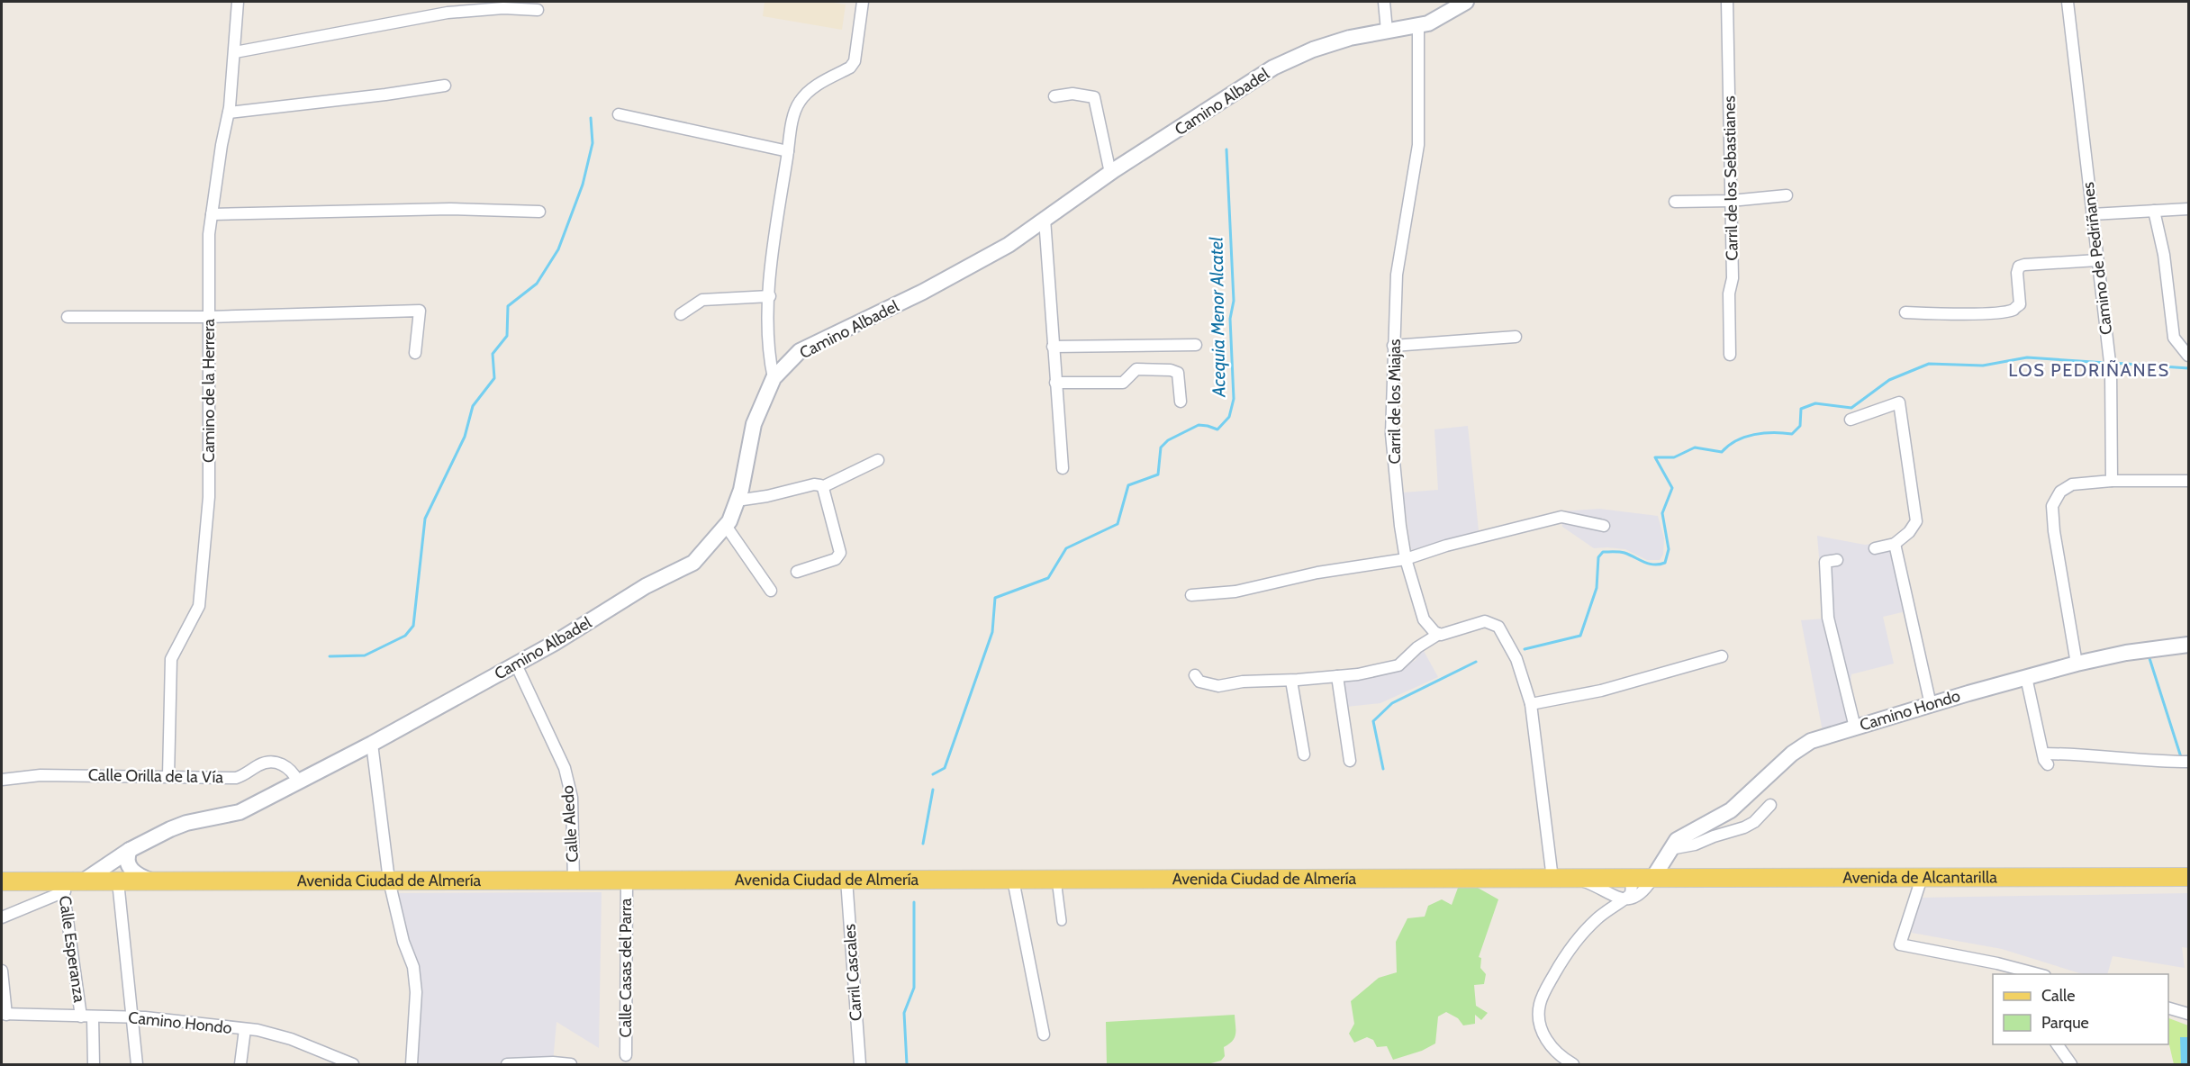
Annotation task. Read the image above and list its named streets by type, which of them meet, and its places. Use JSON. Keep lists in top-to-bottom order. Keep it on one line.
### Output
{"streets":{"main road":["Camino Albadel","Camino Hondo","Avenida de Alcantarilla","Avenida Ciudad de Almería"],"street":["Carril de los Sebastianes","Camino de Pedriñanes","Camino de la Herrera","Carril de los Miajas","Calle Orilla de la Vía","Calle Aledo","Calle Esperanza","Calle Casas del Parra","Carril Cascales"]},"crossings":[["Camino Albadel","Carril de los Miajas"],["Camino Albadel","Calle Orilla de la Vía"],["Camino Albadel","Calle Aledo"],["Camino Albadel","Avenida Ciudad de Almería"],["Camino de la Herrera","Calle Orilla de la Vía"],["Camino Hondo","Avenida de Alcantarilla"],["Camino Hondo","Avenida Ciudad de Almería"],["Camino Hondo","Calle Esperanza"],["Calle Aledo","Avenida Ciudad de Almería"],["Avenida de Alcantarilla","Avenida Ciudad de Almería"],["Avenida Ciudad de Almería","Calle Esperanza"],["Avenida Ciudad de Almería","Calle Casas del Parra"],["Avenida Ciudad de Almería","Carril Cascales"]],"districts":["LOS PEDRIÑANES"],"water":["Acequia Menor Alcatel"],"legend":["Calle","Parque"]}
